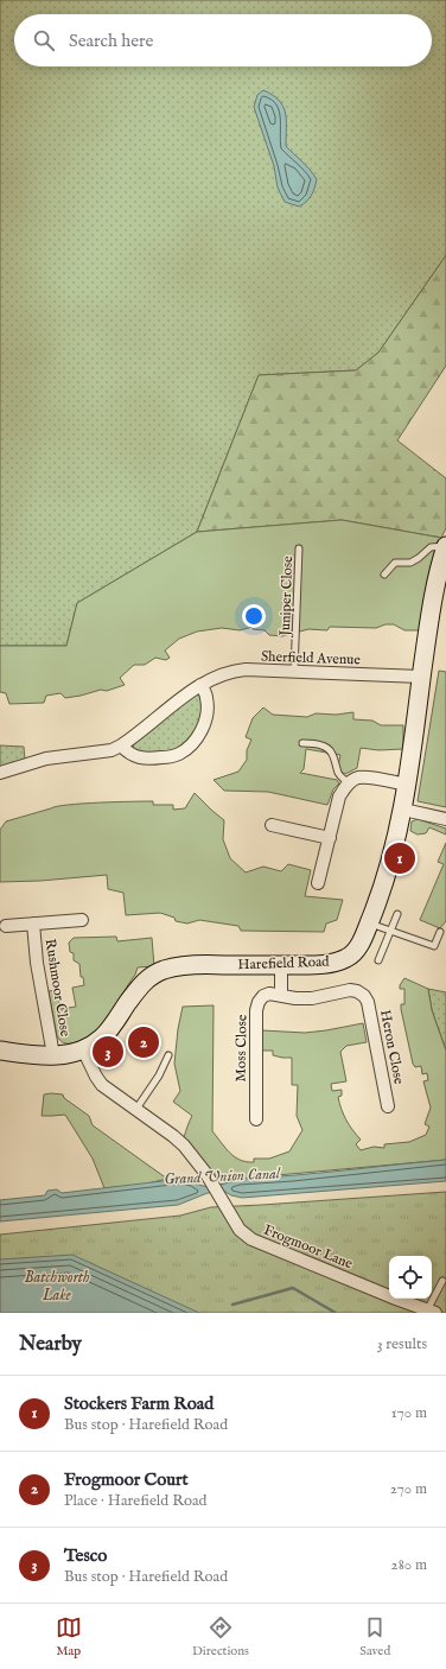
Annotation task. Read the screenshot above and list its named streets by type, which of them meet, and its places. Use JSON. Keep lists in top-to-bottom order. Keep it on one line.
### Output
{"streets":{"street":["Sherfield Avenue","Harefield Road","Rushmoor Close","Heron Close","Moss Close","Frogmoor Lane"],"lane":["Juniper Close"]},"crossings":[["Juniper Close","Sherfield Avenue"],["Sherfield Avenue","Harefield Road"],["Harefield Road","Rushmoor Close"],["Harefield Road","Frogmoor Lane"],["Heron Close","Moss Close"]],"water":["Grand Union Canal","Batchworth Lake"],"page":{"search":"Search here","pins":["1","2","3"],"heading":["Nearby","3 results"],"list":[{"mark":"1","name":"Stockers Farm Road","note":"Bus stop · Harefield Road","value":"170 m"},{"mark":"2","name":"Frogmoor Court","note":"Place · Harefield Road","value":"270 m"},{"mark":"3","name":"Tesco","note":"Bus stop · Harefield Road","value":"280 m"}],"nav":["Map","Directions","Saved"]}}
